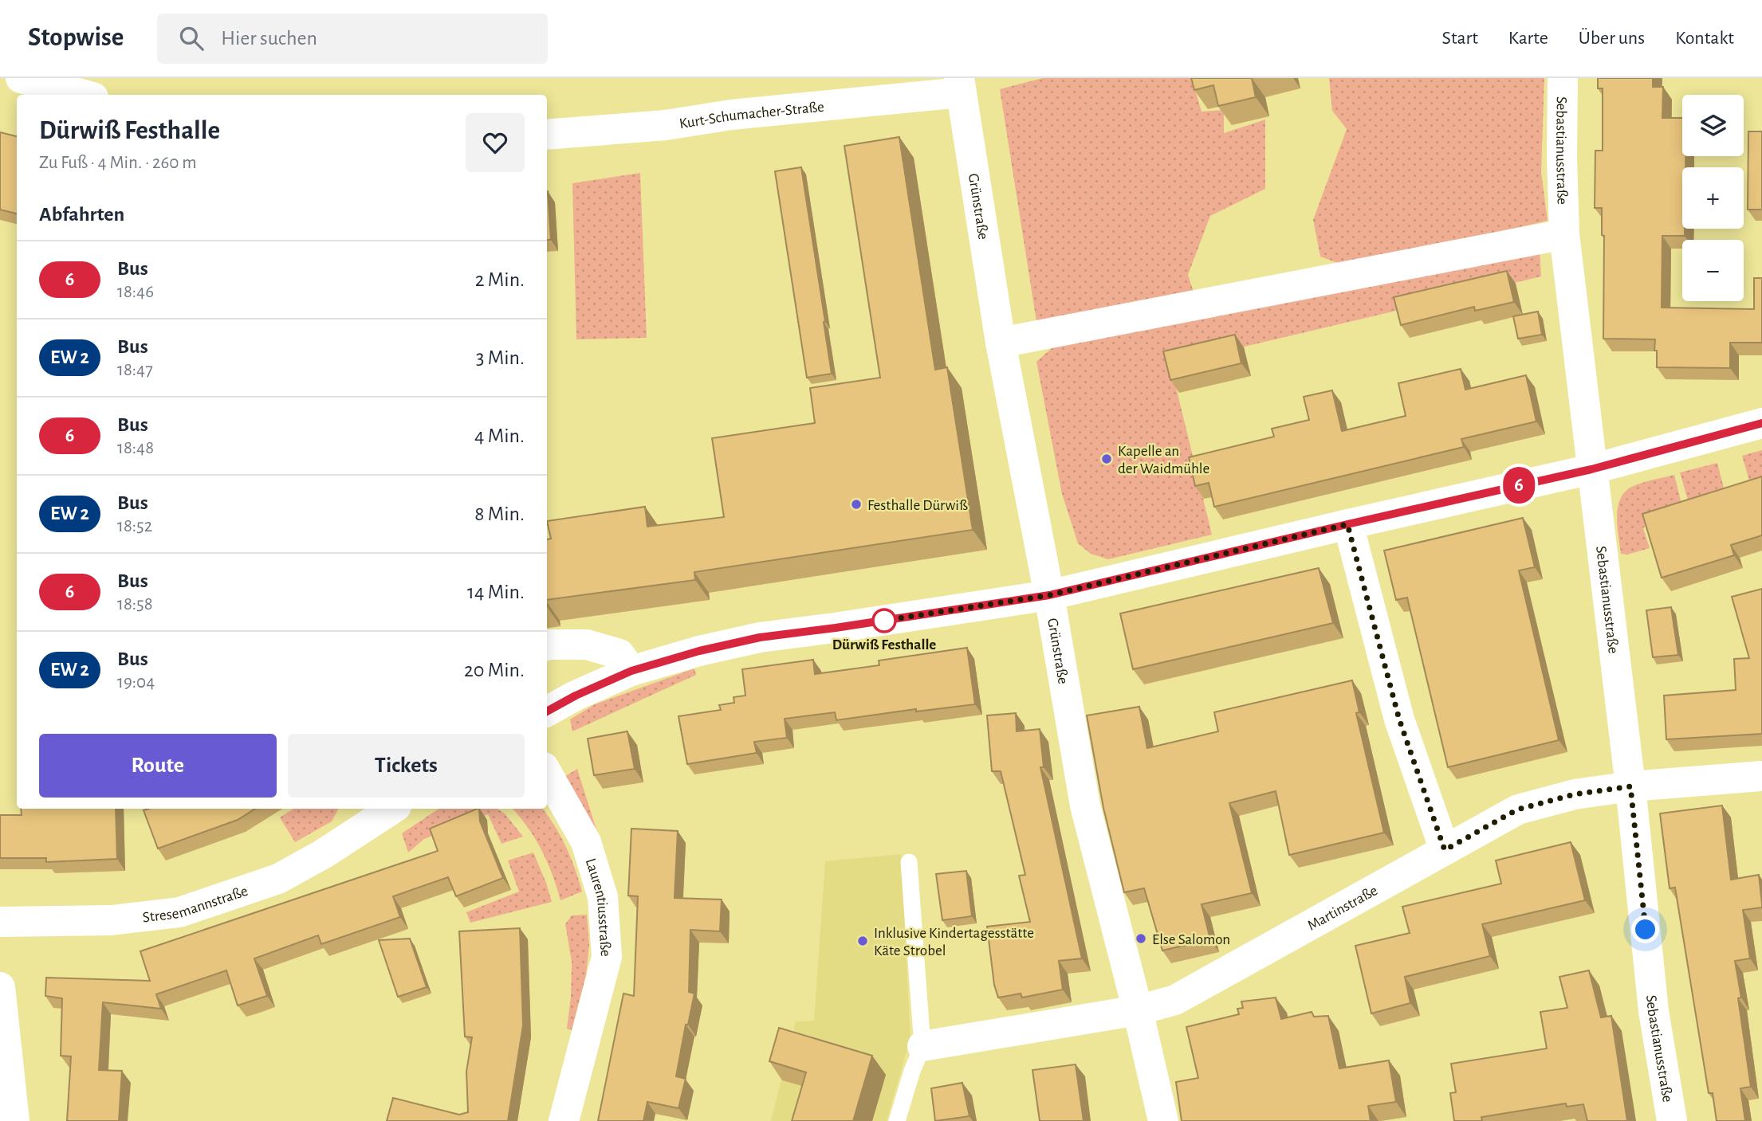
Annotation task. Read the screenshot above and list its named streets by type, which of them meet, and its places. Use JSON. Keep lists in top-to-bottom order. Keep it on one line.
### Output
{"streets":{"street":["Kurt-Schumacher-Straße","Sebastianusstraße","Grünstraße","Stresemannstraße","Martinstraße","Laurentiusstraße"]},"crossings":[["Kurt-Schumacher-Straße","Grünstraße"],["Sebastianusstraße","Martinstraße"],["Grünstraße","Martinstraße"]],"places":["Kapelle an der Waidmühle","Festhalle Dürwiß","Dürwiß Festhalle","Else Salomon","Inklusive Kindertagesstätte Käte Strobel"],"lines":["bus line 6"],"page":{"header":"Stopwise","search":"Hier suchen","nav":["Start","Karte","Über uns","Kontakt"],"on_map":"6","map_buttons":["+","−"],"heading":[["Dürwiß Festhalle","Zu Fuß · 4 Min. · 260 m"],"Abfahrten"],"list":[{"mark":"6","name":"Bus","note":"18:46","value":"2 Min."},{"mark":"EW 2","name":"Bus","note":"18:47","value":"3 Min."},{"mark":"6","name":"Bus","note":"18:48","value":"4 Min."},{"mark":"EW 2","name":"Bus","note":"18:52","value":"8 Min."},{"mark":"6","name":"Bus","note":"18:58","value":"14 Min."},{"mark":"EW 2","name":"Bus","note":"19:04","value":"20 Min."}],"buttons":["Route","Tickets"]}}
